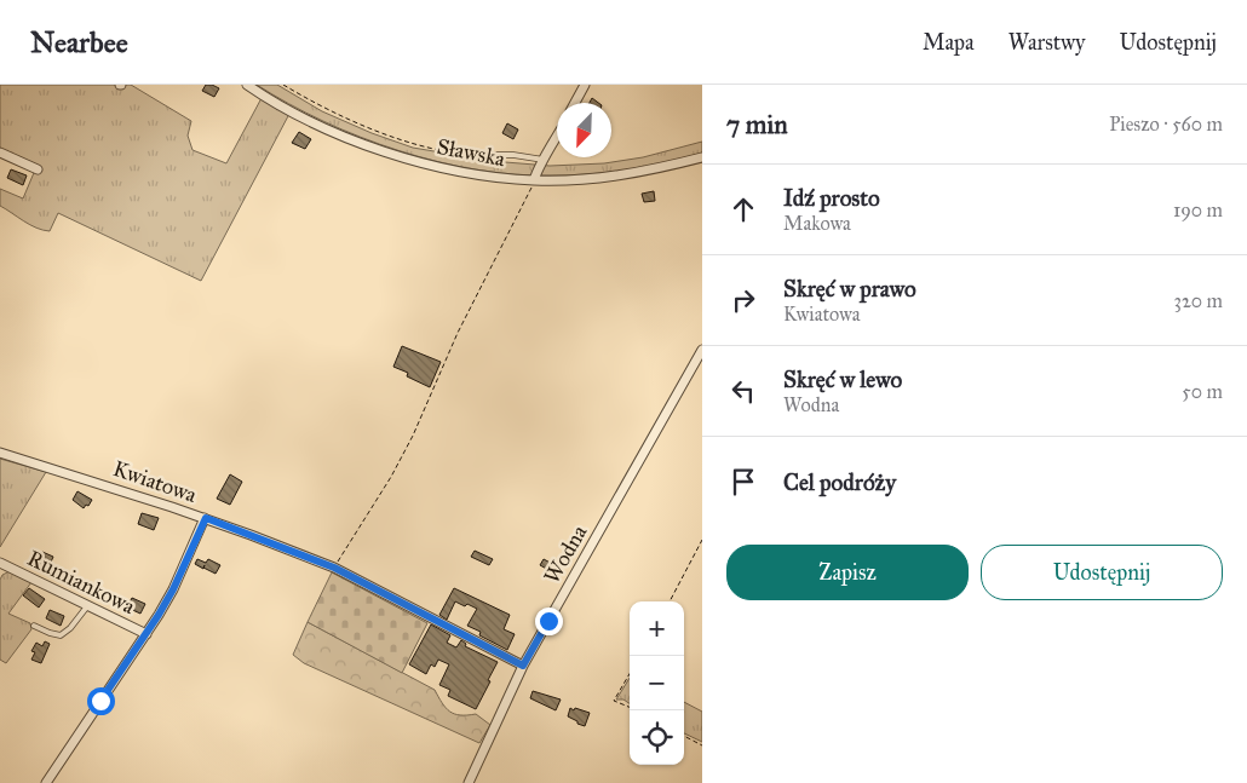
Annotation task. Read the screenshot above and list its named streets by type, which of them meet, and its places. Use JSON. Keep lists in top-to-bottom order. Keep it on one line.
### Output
{"streets":{"street":["Sławska","Kwiatowa","Wodna","Rumiankowa"]},"crossings":[["Kwiatowa","Wodna"]],"north":"bottom left","page":{"header":"Nearbee","nav":["Mapa","Warstwy","Udostępnij"],"heading":["7 min","Pieszo · 560 m"],"list":[["Idź prosto","Makowa","190 m"],["Skręć w prawo","Kwiatowa","320 m"],["Skręć w lewo","Wodna","50 m"],"Cel podróży"],"buttons":["Zapisz","Udostępnij"],"map_buttons":["+","−"]}}
